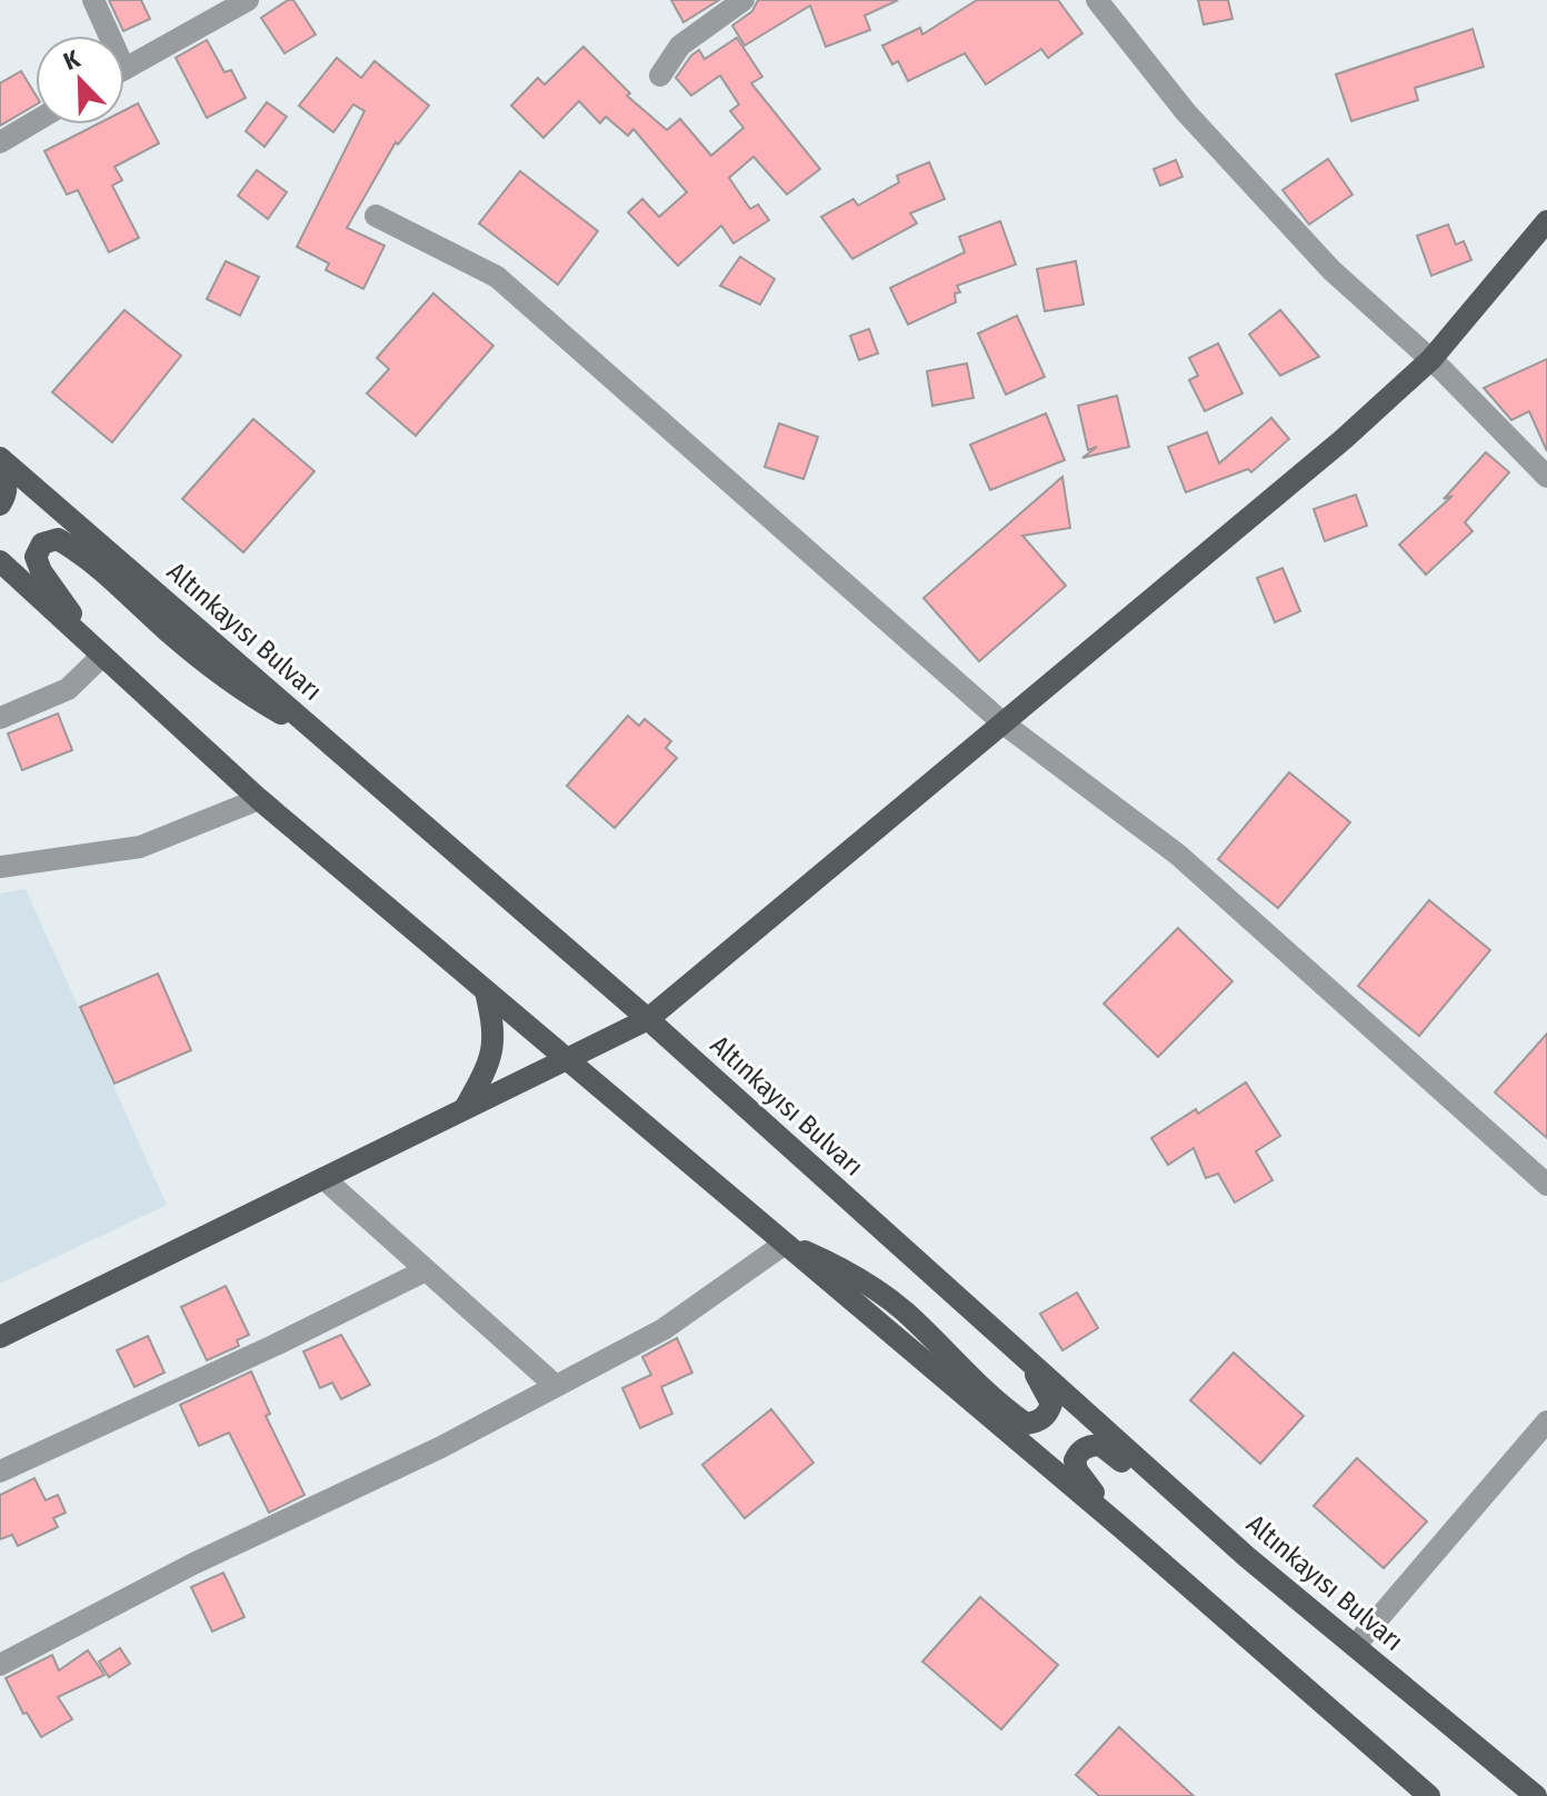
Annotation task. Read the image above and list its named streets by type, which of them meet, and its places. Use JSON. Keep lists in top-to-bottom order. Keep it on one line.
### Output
{"streets":{"main road":["Altınkayısı Bulvarı"]},"north":"top left"}
